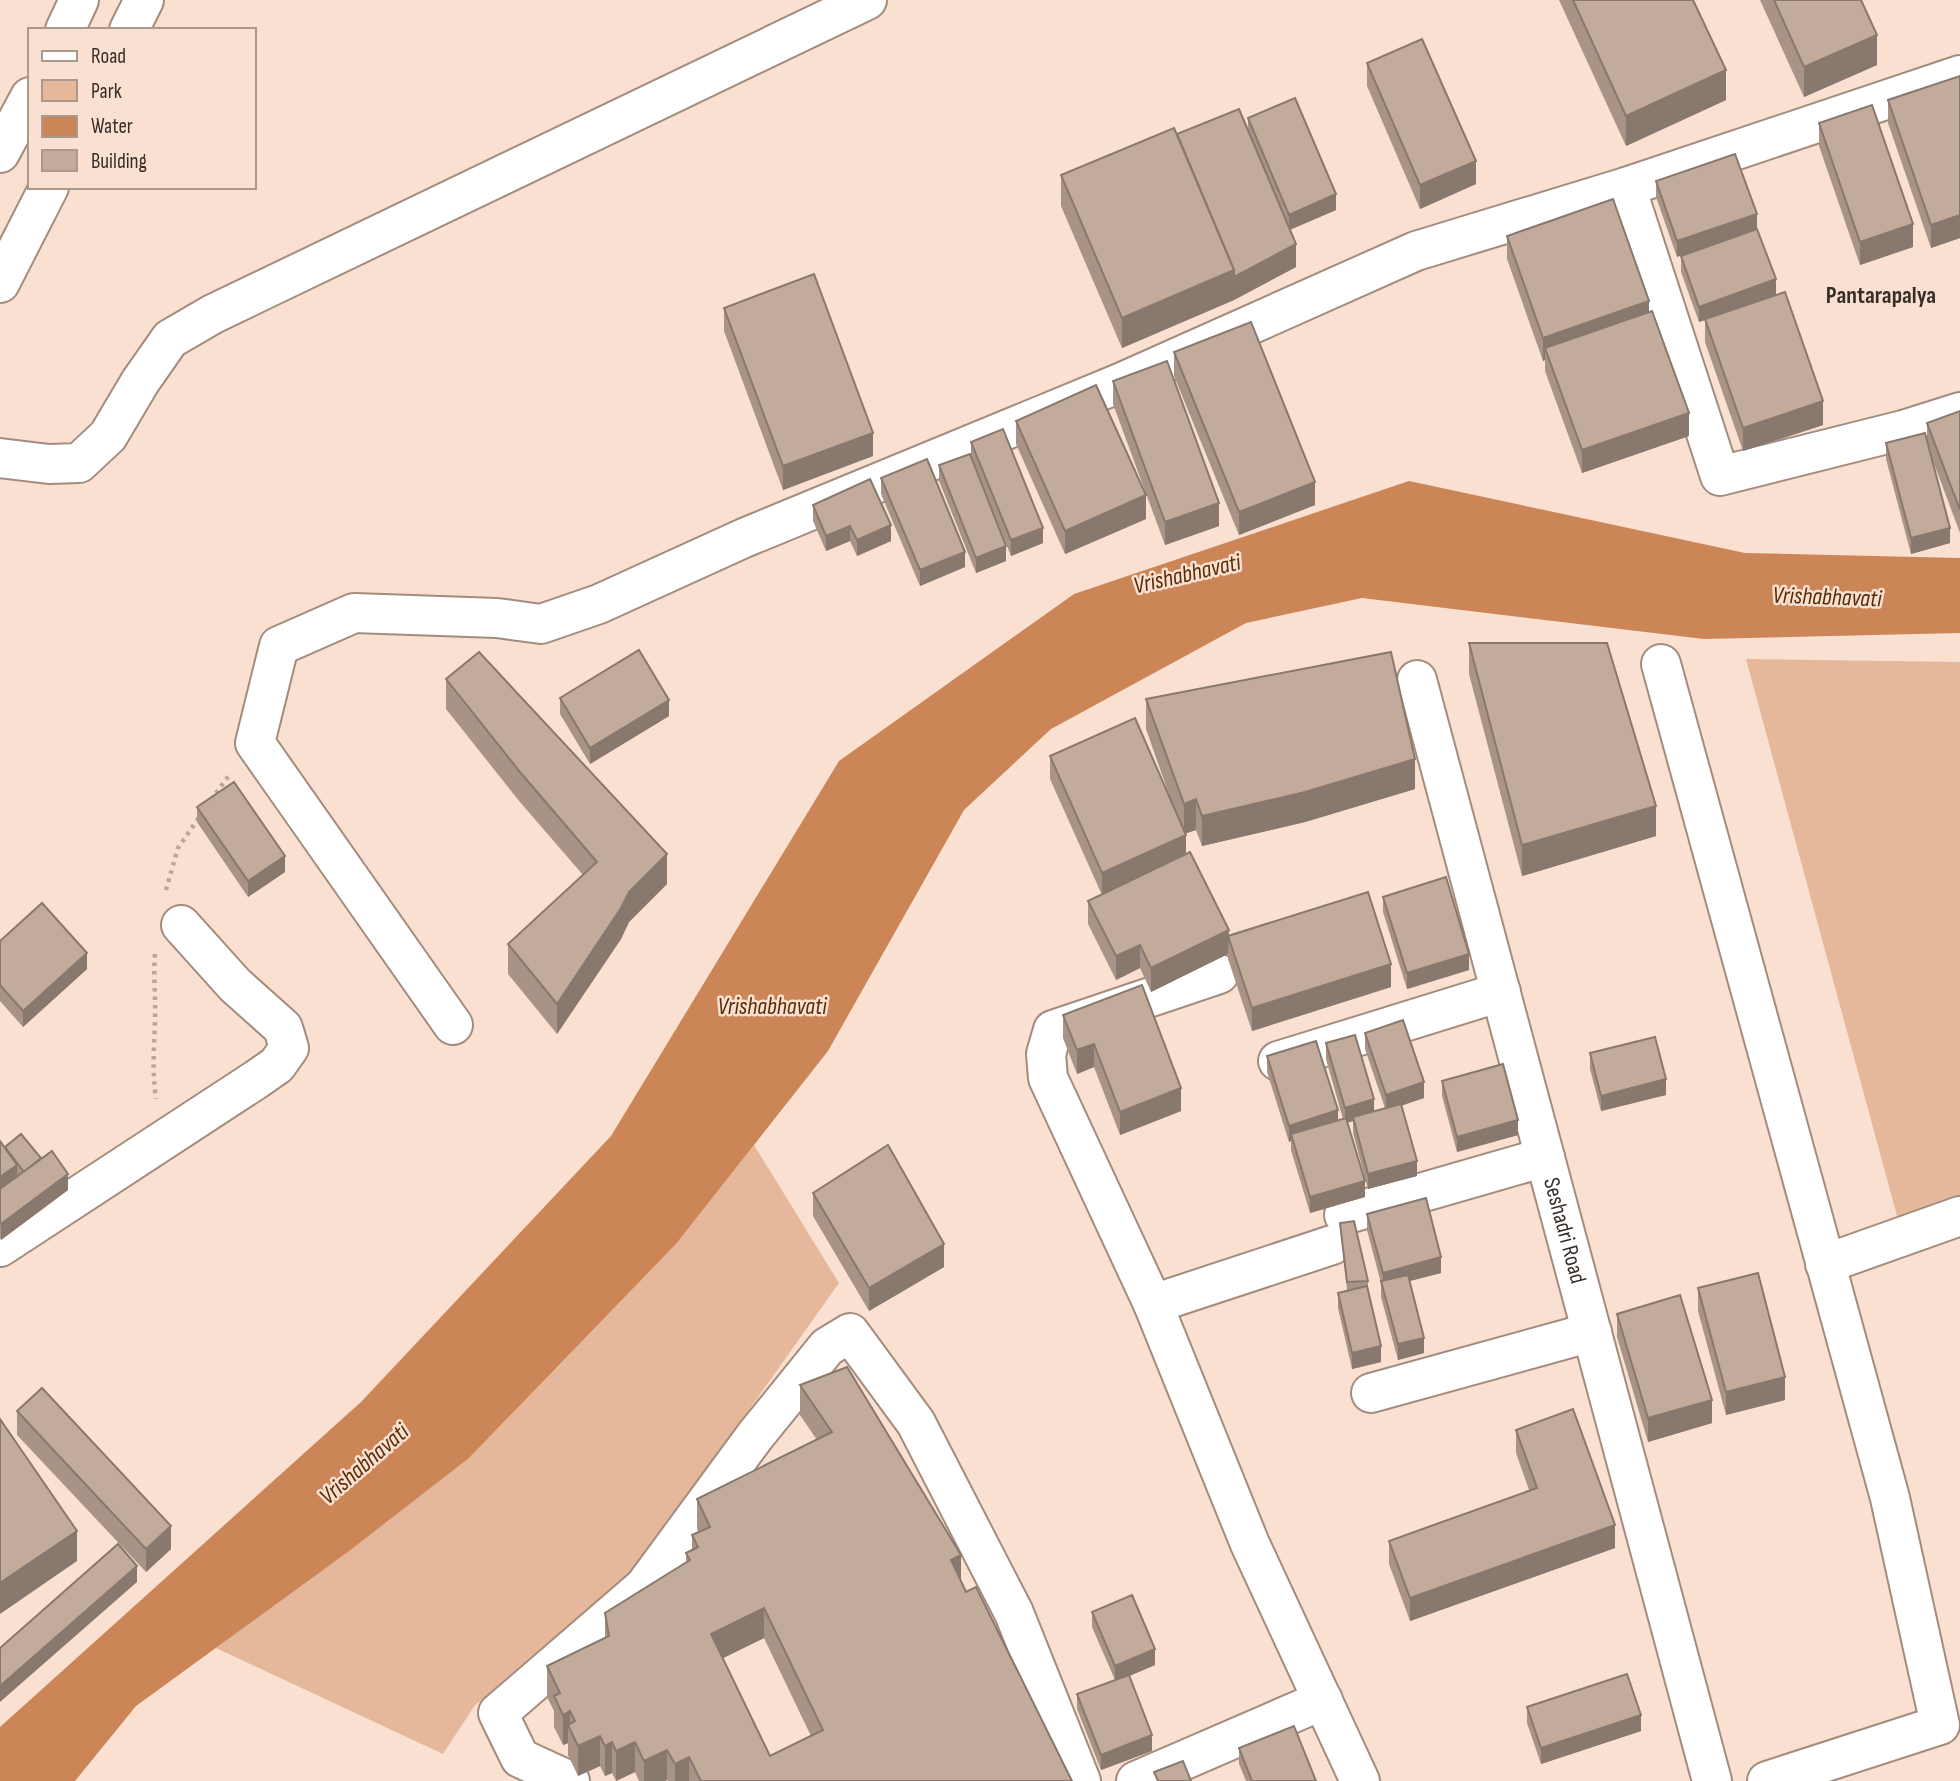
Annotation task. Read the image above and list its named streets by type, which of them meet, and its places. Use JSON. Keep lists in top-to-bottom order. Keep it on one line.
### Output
{"streets":{"main road":["Seshadri Road"]},"districts":["Pantarapalya"],"water":["Vrishabhavati"],"legend":["Road","Park","Water","Building"]}
